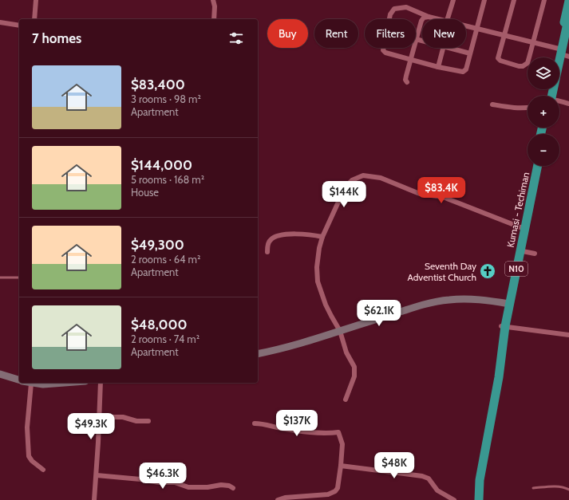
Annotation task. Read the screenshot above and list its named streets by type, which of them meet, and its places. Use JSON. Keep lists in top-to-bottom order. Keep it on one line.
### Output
{"streets":{"highway":["Kumasi - Techiman","N10"]},"places":{"church":["Seventh Day Adventist Church"]},"page":{"chip":["Buy","Rent","Filters","New"],"heading":"7 homes","map_buttons":["+","−"],"list":[{"name":"$83,400","note":"3 rooms · 98 m² · Apartment"},{"name":"$144,000","note":"5 rooms · 168 m² · House"},{"name":"$49,300","note":"2 rooms · 64 m² · Apartment"},{"name":"$48,000","note":"2 rooms · 74 m² · Apartment"}],"price":["$83.4K","$144K","$62.1K","$137K","$49.3K","$48K","$46.3K"]}}
